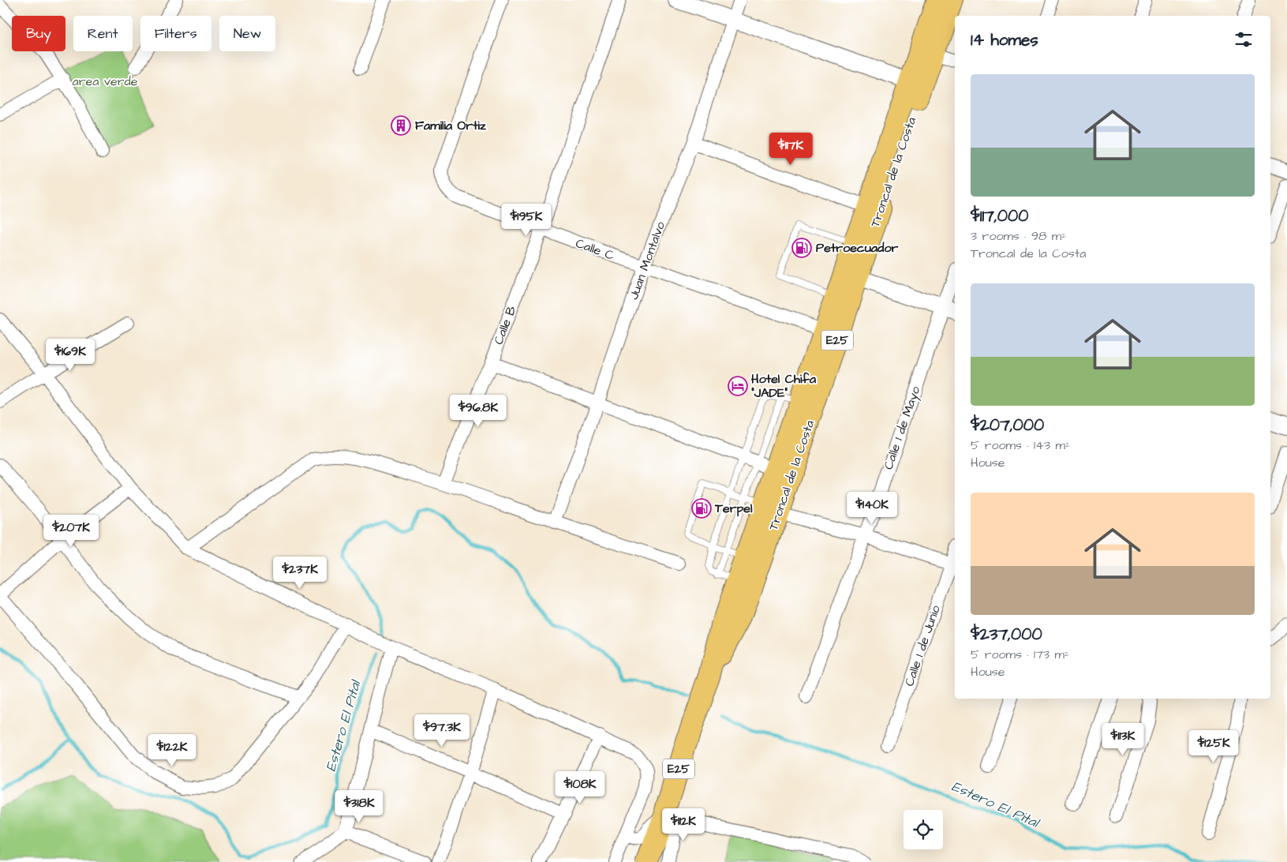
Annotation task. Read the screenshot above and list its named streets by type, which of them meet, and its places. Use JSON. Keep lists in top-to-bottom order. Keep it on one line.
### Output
{"streets":{"highway":["Troncal de la Costa","E25"],"street":["Calle C","Juan Montalvo","Calle B","Calle 1 de Mayo","Calle 1 de Junio"]},"crossings":[["Troncal de la Costa","Calle C"],["Calle C","Juan Montalvo"],["Calle C","Calle B"]],"water":["Estero El Pital"],"parks":["area verde"],"places":{"building":["Familia Ortiz"],"fuel station":["Petroecuador","Terpel"],"hotel":["Hotel Chifa \"JADE\""]},"page":{"chip":["Buy","Rent","Filters","New"],"heading":"14 homes","list":[{"name":"$117,000","note":"3 rooms · 98 m² · Troncal de la Costa"},{"name":"$207,000","note":"5 rooms · 143 m² · House"},{"name":"$237,000","note":"5 rooms · 173 m² · House"}],"price":["$117K","$195K","$169K","$96.8K","$140K","$207K","$237K","$97.3K","$113K","$125K","$122K","$108K","$318K","$112K"]}}
